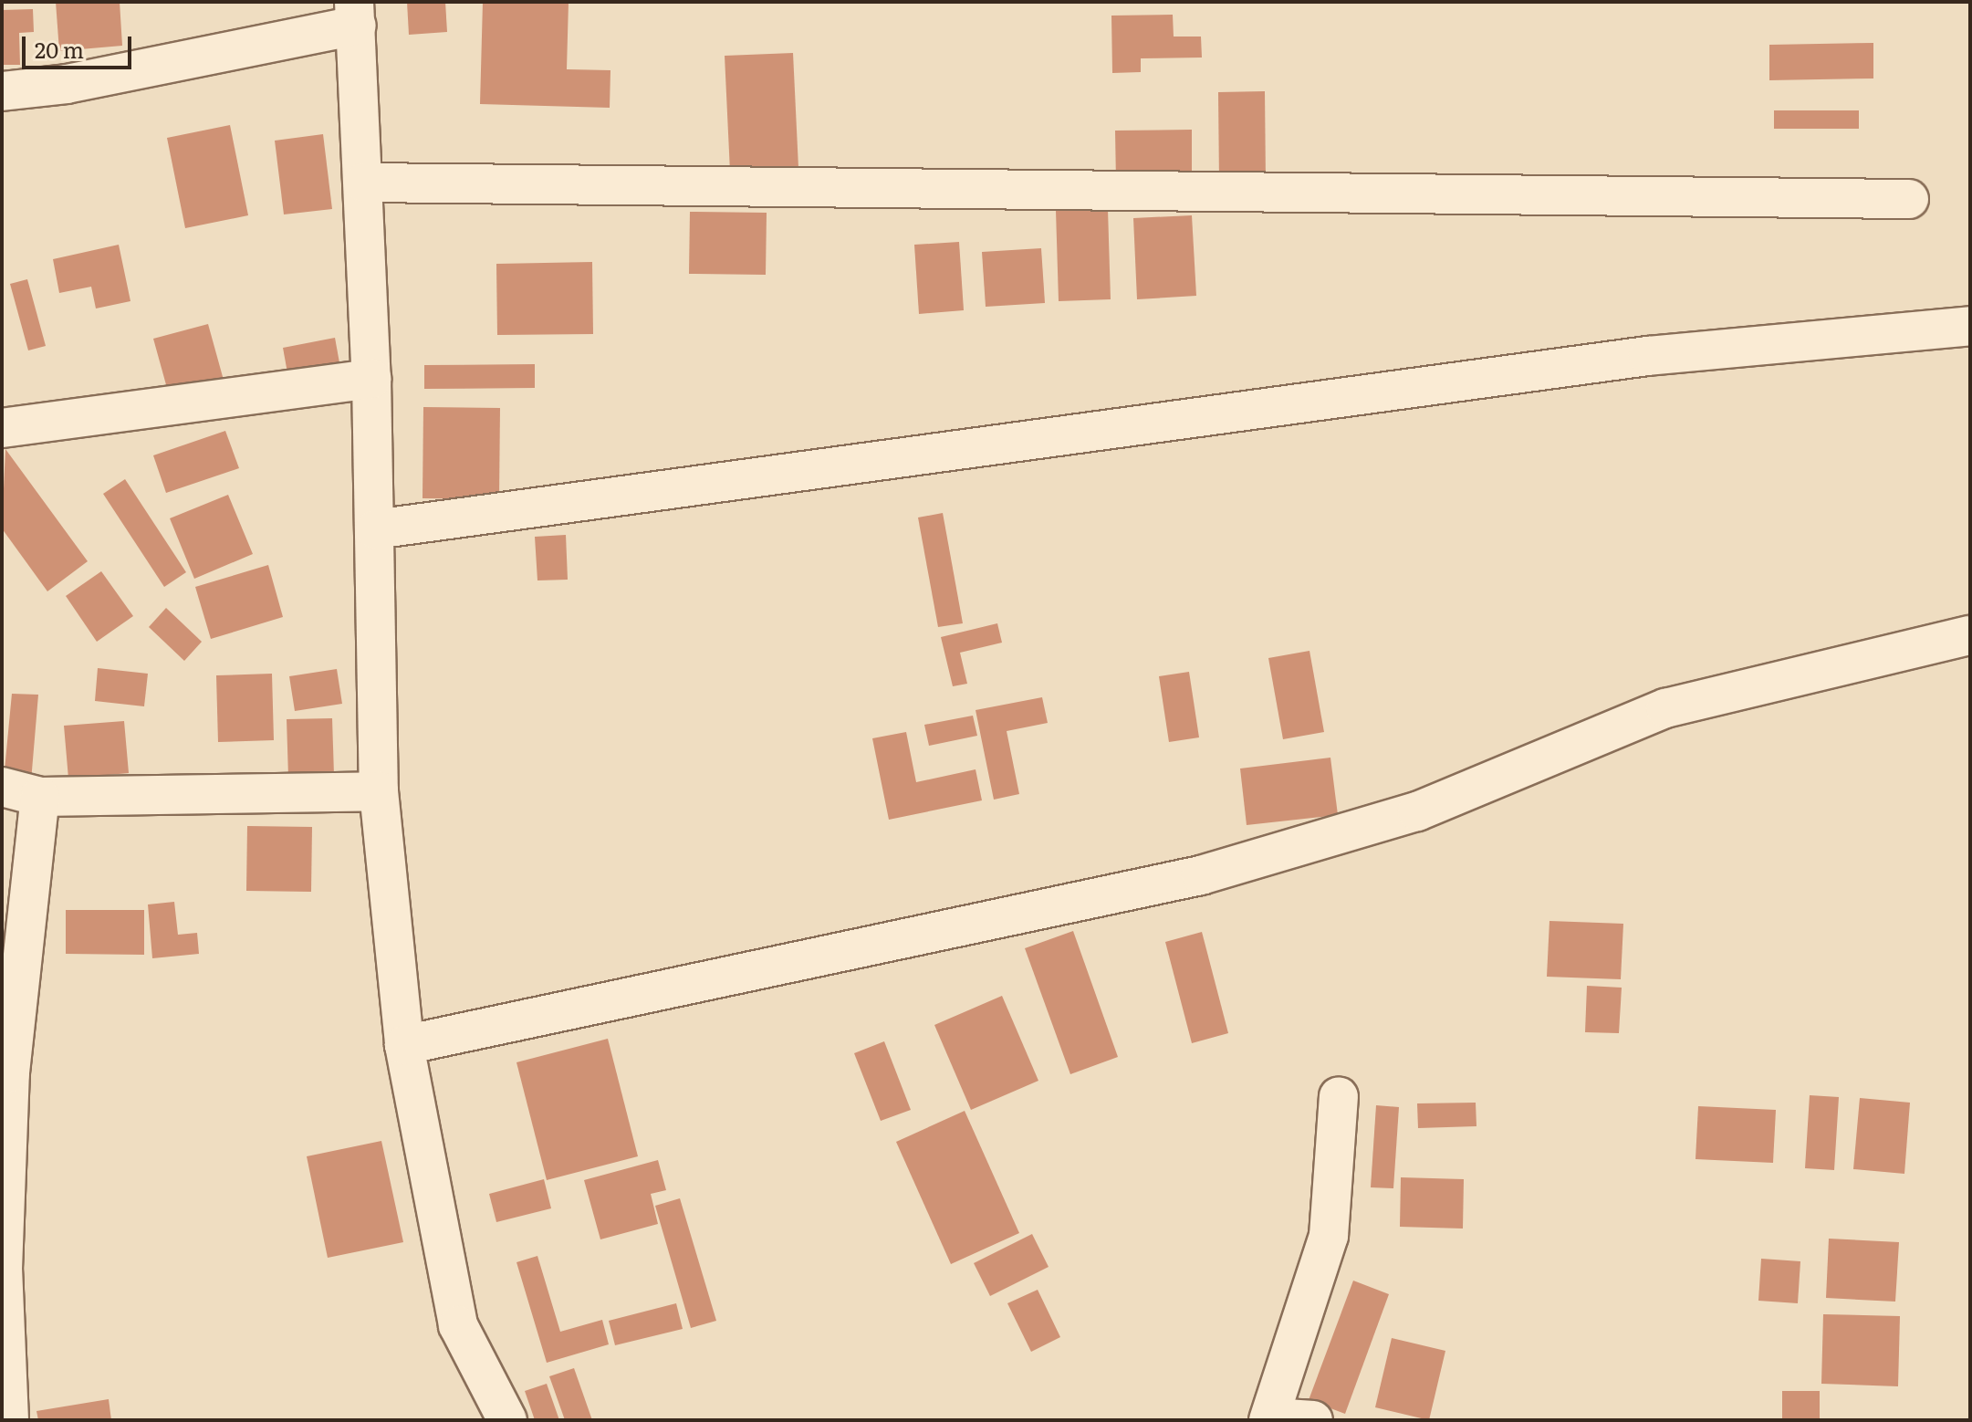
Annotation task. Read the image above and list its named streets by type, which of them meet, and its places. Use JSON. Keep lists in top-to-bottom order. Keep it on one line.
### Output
{"scale_bar":"20 m"}
